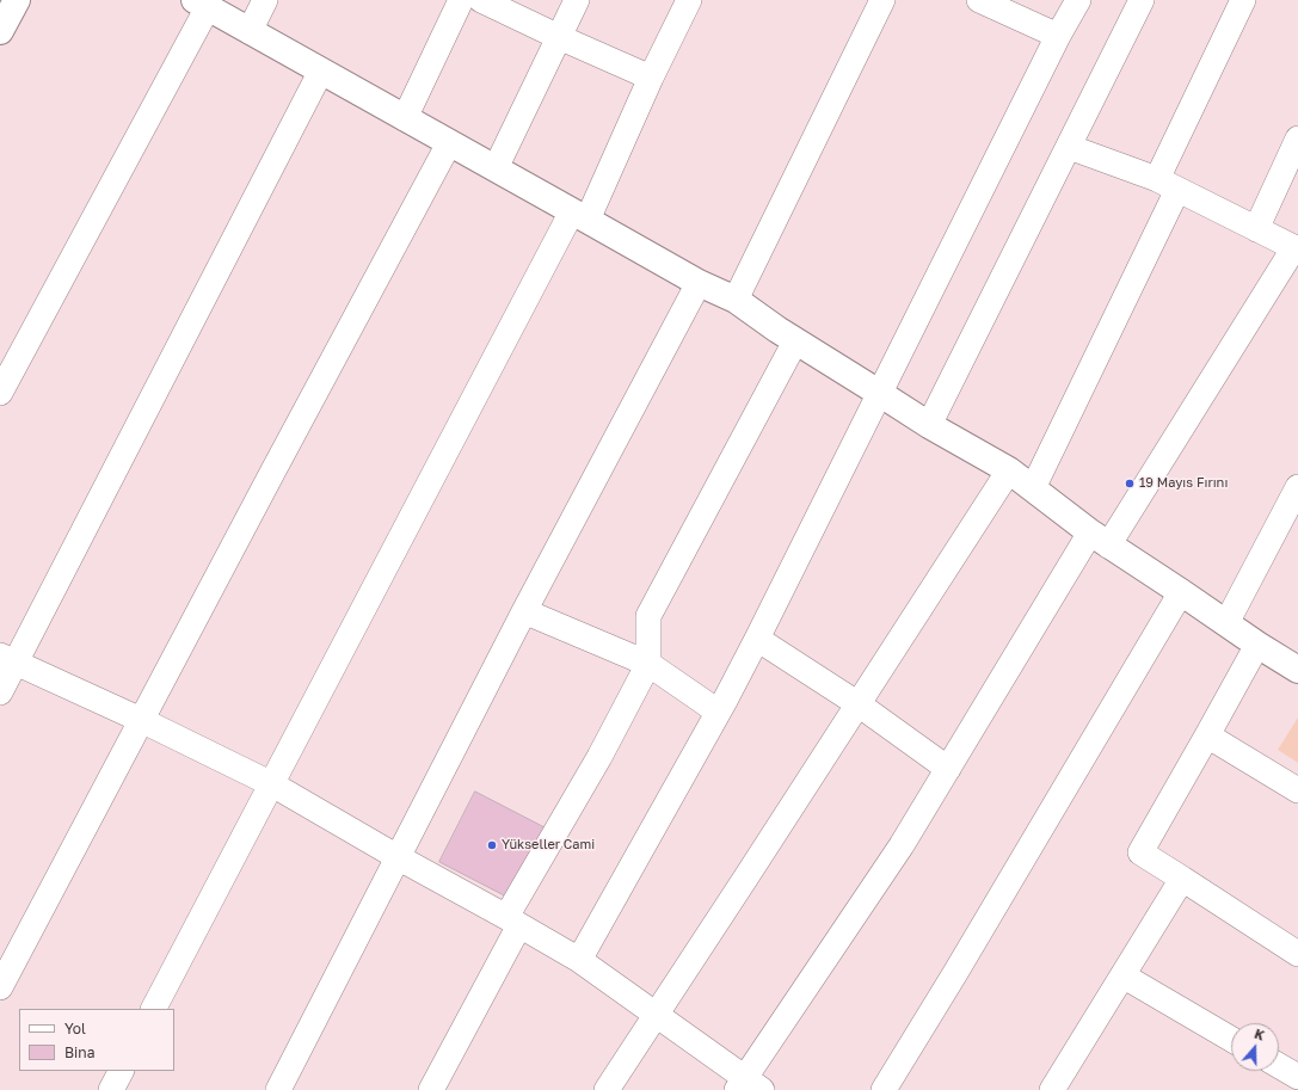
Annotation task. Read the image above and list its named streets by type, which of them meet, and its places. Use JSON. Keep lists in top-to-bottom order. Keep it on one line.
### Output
{"places":["19 Mayıs Fırını","Yükseller Cami"],"legend":["Yol","Bina"],"north":"top"}
